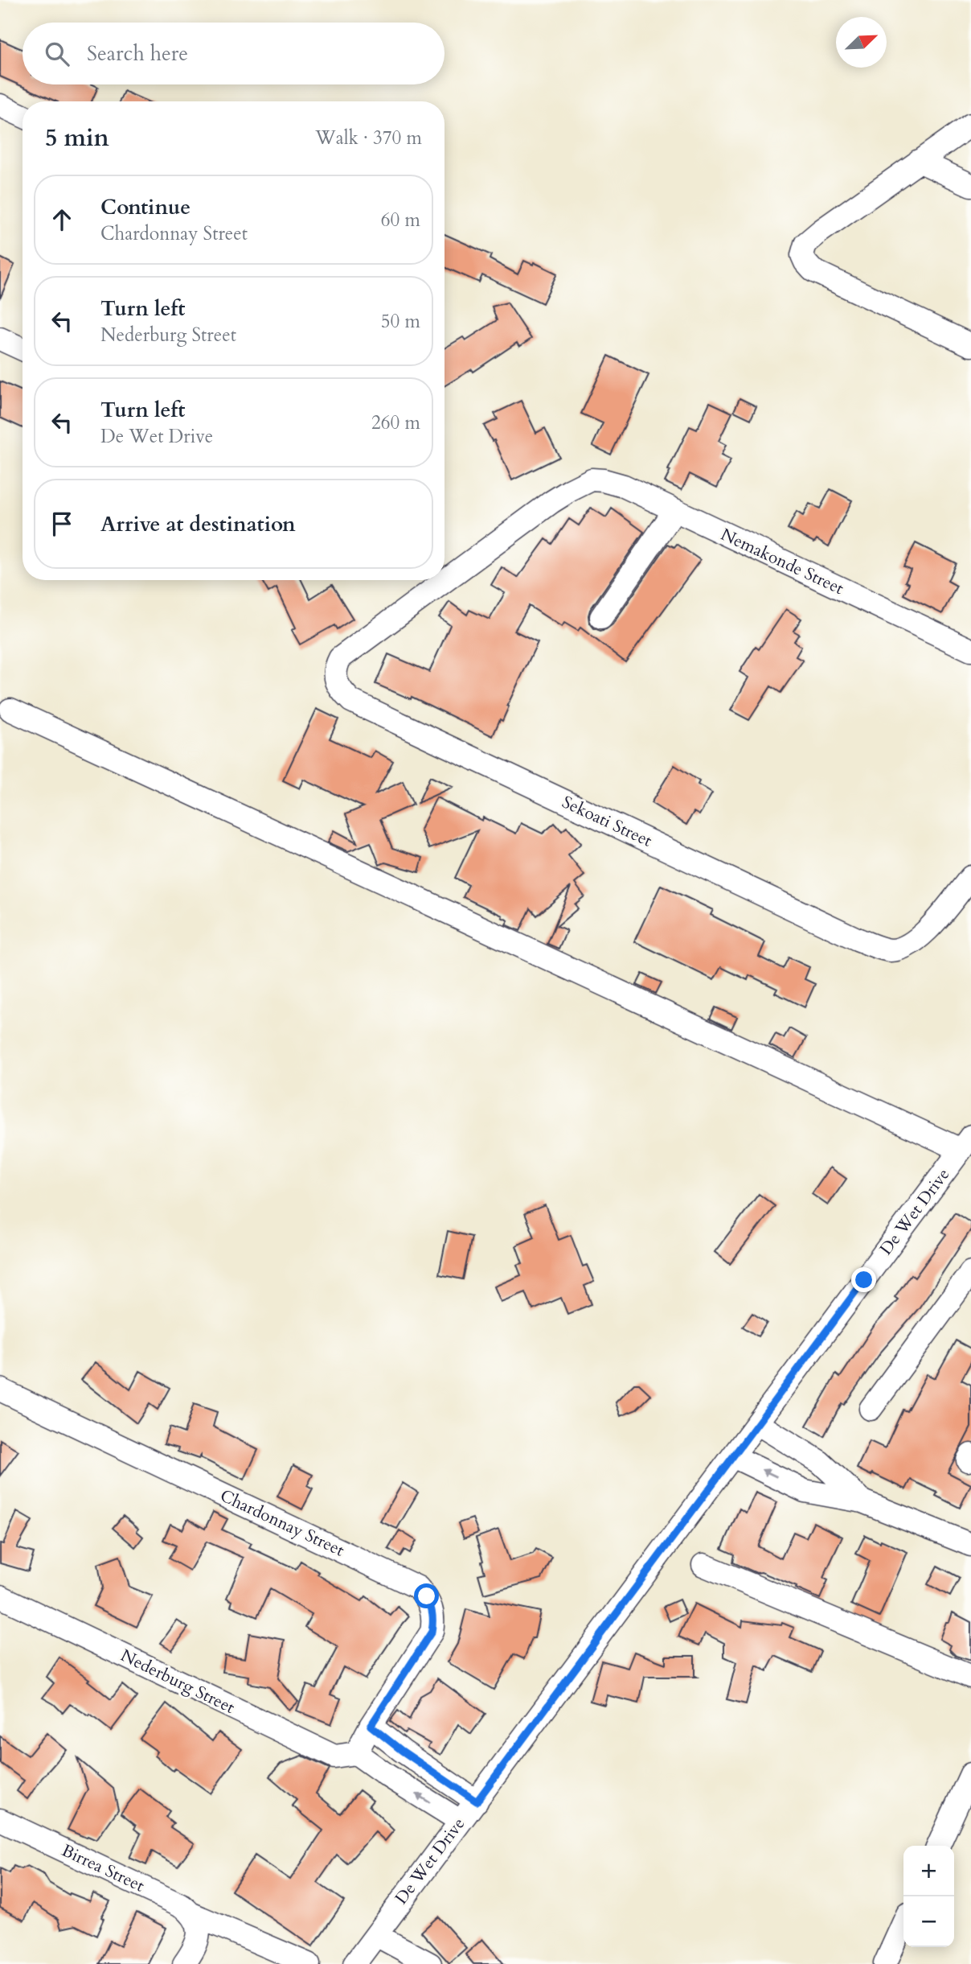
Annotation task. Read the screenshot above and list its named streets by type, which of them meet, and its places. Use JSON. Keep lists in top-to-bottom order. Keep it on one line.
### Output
{"streets":{"street":["Nemakonde Street","Sekoati Street","De Wet Drive","Chardonnay Street","Nederburg Street","Birrea Street"]},"crossings":[["Nemakonde Street","Sekoati Street"]],"north":"top right","page":{"search":"Search here","heading":["5 min","Walk · 370 m"],"list":[["Continue","Chardonnay Street","60 m"],["Turn left","Nederburg Street","50 m"],["Turn left","De Wet Drive","260 m"],"Arrive at destination"],"map_buttons":["+","−"]}}
